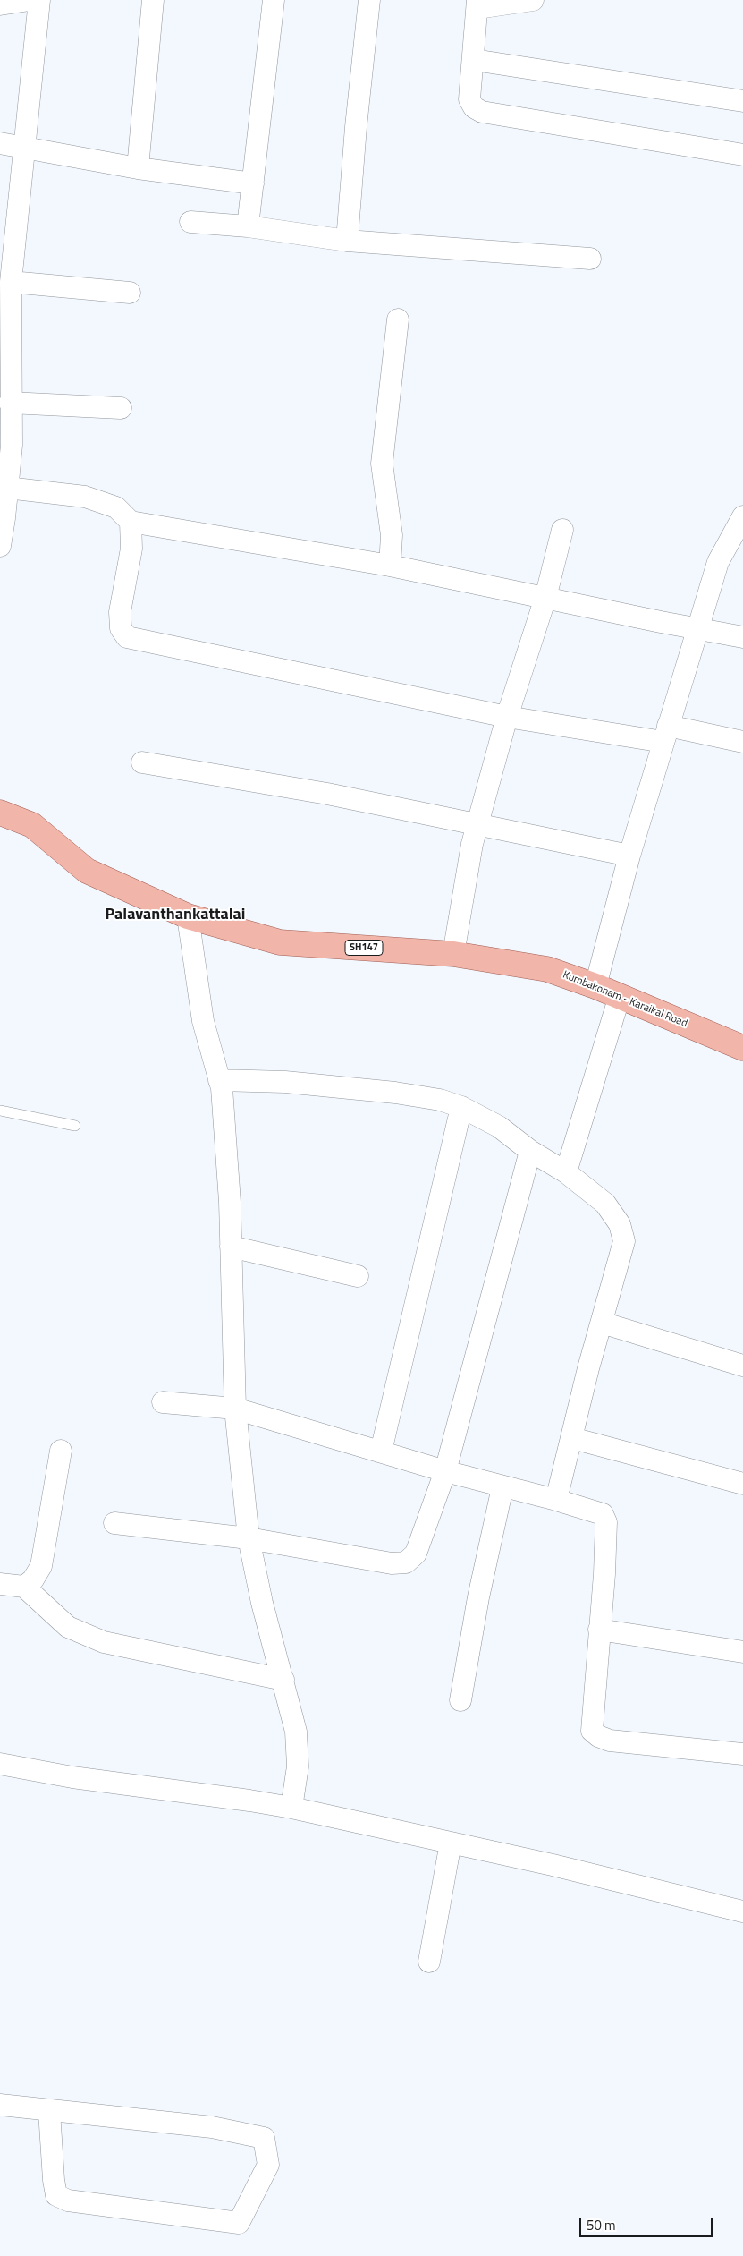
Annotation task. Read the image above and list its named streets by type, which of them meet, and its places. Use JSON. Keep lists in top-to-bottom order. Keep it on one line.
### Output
{"streets":{"main road":["SH147","Kumbakonam - Karaikal Road"]},"districts":["Palavanthankattalai"],"scale_bar":"50 m"}
